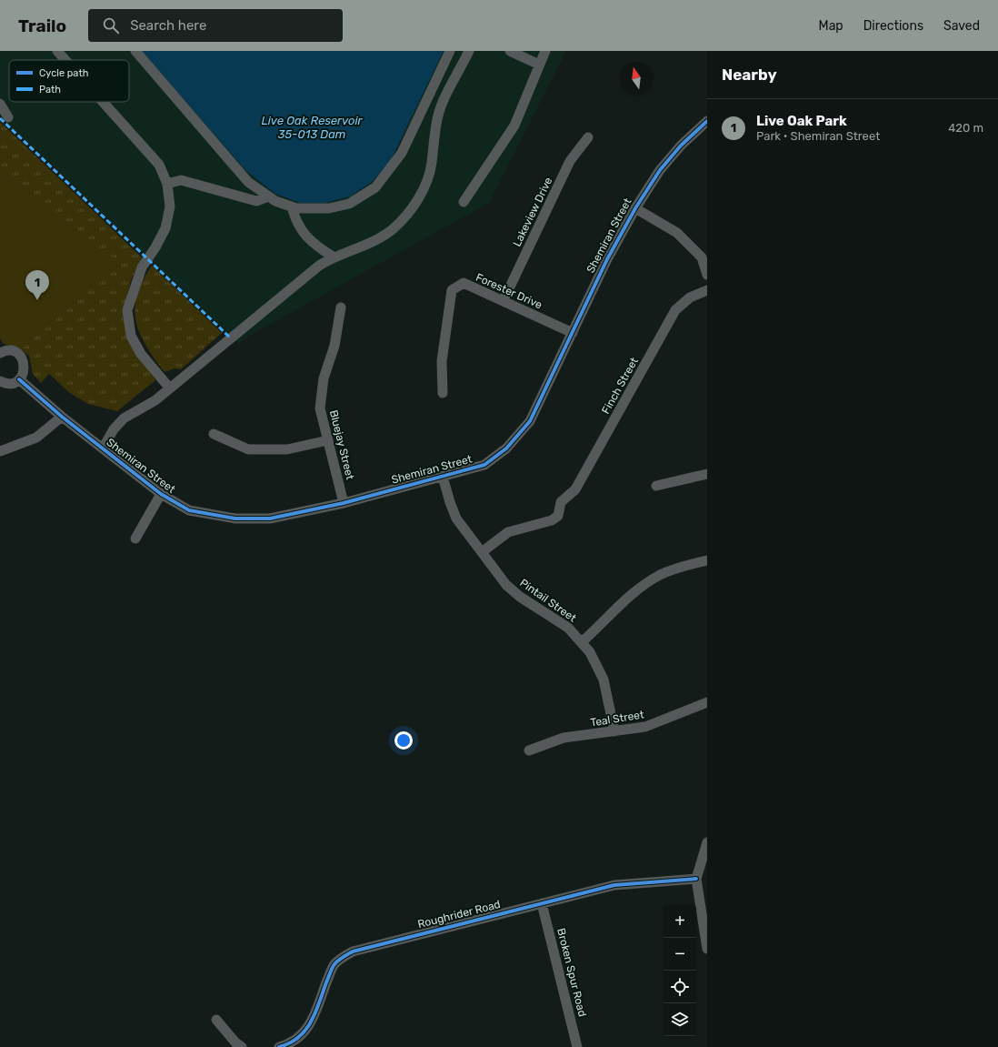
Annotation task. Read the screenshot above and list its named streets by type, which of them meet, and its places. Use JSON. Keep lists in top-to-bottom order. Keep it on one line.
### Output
{"streets":{"street":["Lakeview Drive","Shemiran Street","Forester Drive","Finch Street","Bluejay Street","Pintail Street","Teal Street","Roughrider Road","Broken Spur Road"]},"crossings":[["Lakeview Drive","Forester Drive"],["Shemiran Street","Forester Drive"],["Shemiran Street","Bluejay Street"],["Shemiran Street","Pintail Street"],["Finch Street","Pintail Street"],["Pintail Street","Teal Street"],["Roughrider Road","Broken Spur Road"]],"water":["Live Oak Reservoir 35-013 Dam"],"legend":["Cycle path","Path"],"north":"top","page":{"header":"Trailo","search":"Search here","nav":["Map","Directions","Saved"],"heading":"Nearby","list":[{"mark":"1","name":"Live Oak Park","note":"Park · Shemiran Street","value":"420 m"}],"pins":"1","map_buttons":["+","−"]}}
